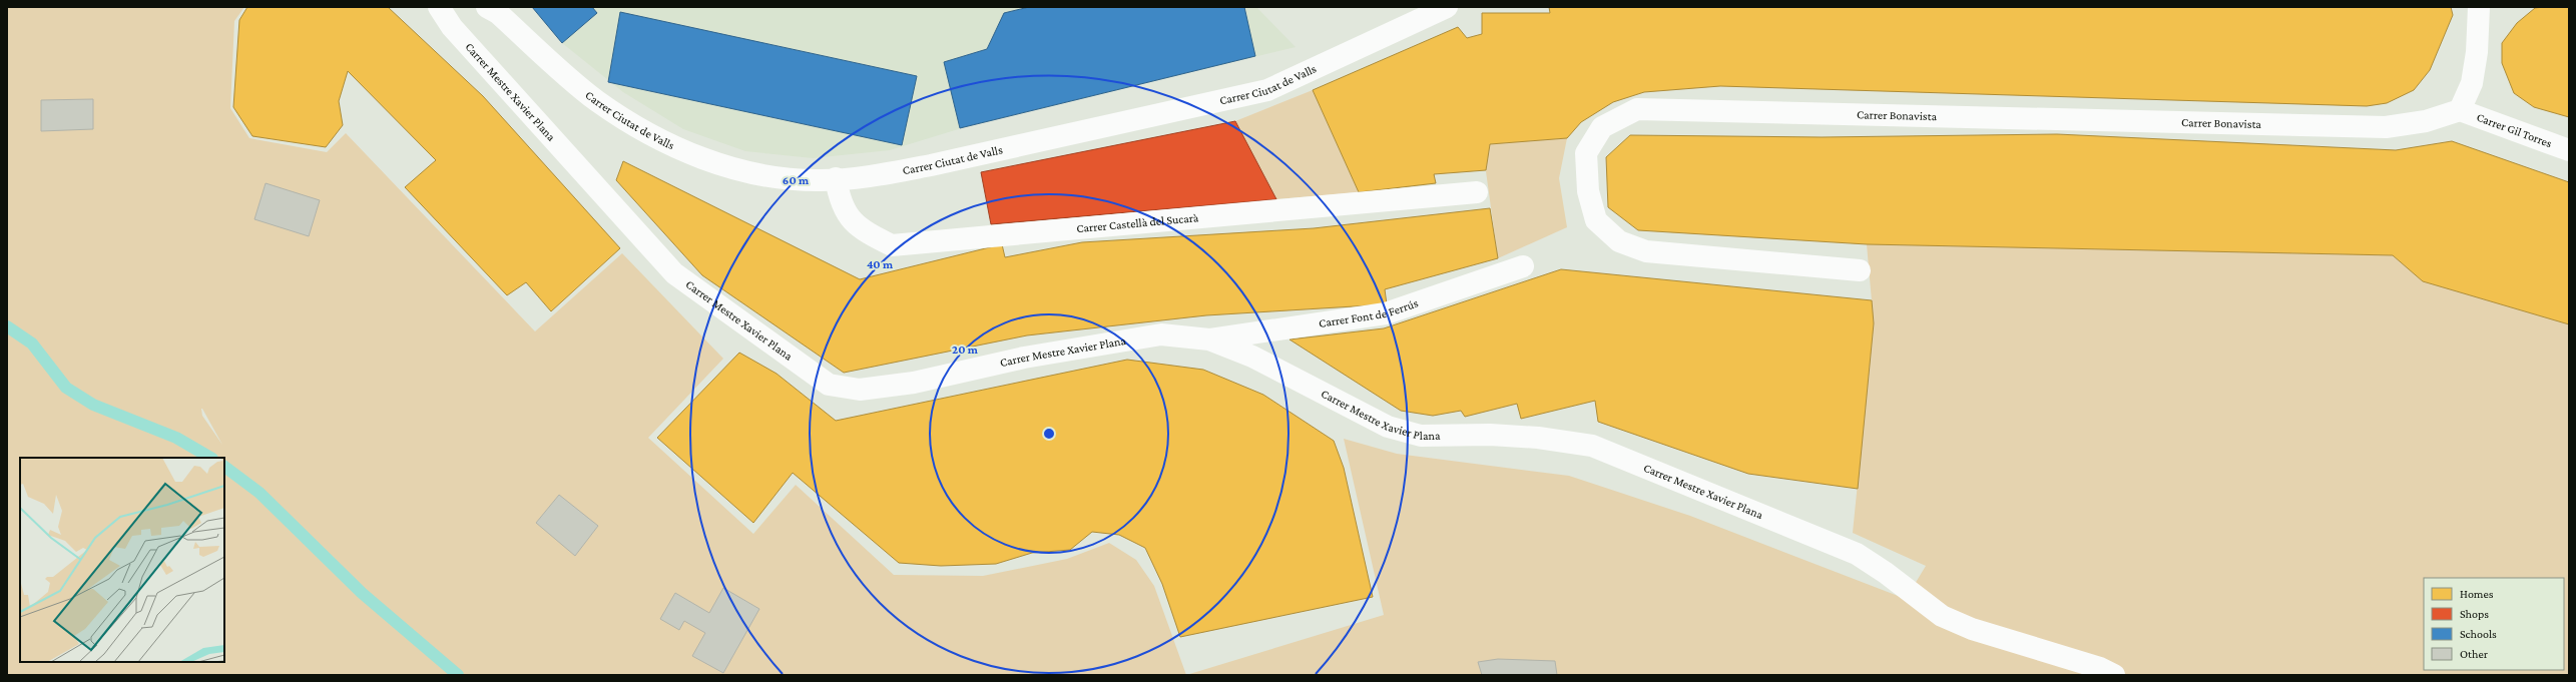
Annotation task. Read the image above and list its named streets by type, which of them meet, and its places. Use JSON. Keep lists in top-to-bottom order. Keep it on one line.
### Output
{"streets":{"street":["Carrer Ciutat de Valls","Carrer Mestre Xavier Plana","Carrer Bonavista","Carrer Gil Torres","Carrer Castellà del Sucarà","Carrer Font de Ferrús"]},"crossings":[["Carrer Ciutat de Valls","Carrer Castellà del Sucarà"],["Carrer Mestre Xavier Plana","Carrer Font de Ferrús"],["Carrer Bonavista","Carrer Gil Torres"]],"legend":["Homes","Shops","Schools","Other"],"rings":["60 m","40 m","20 m"]}
